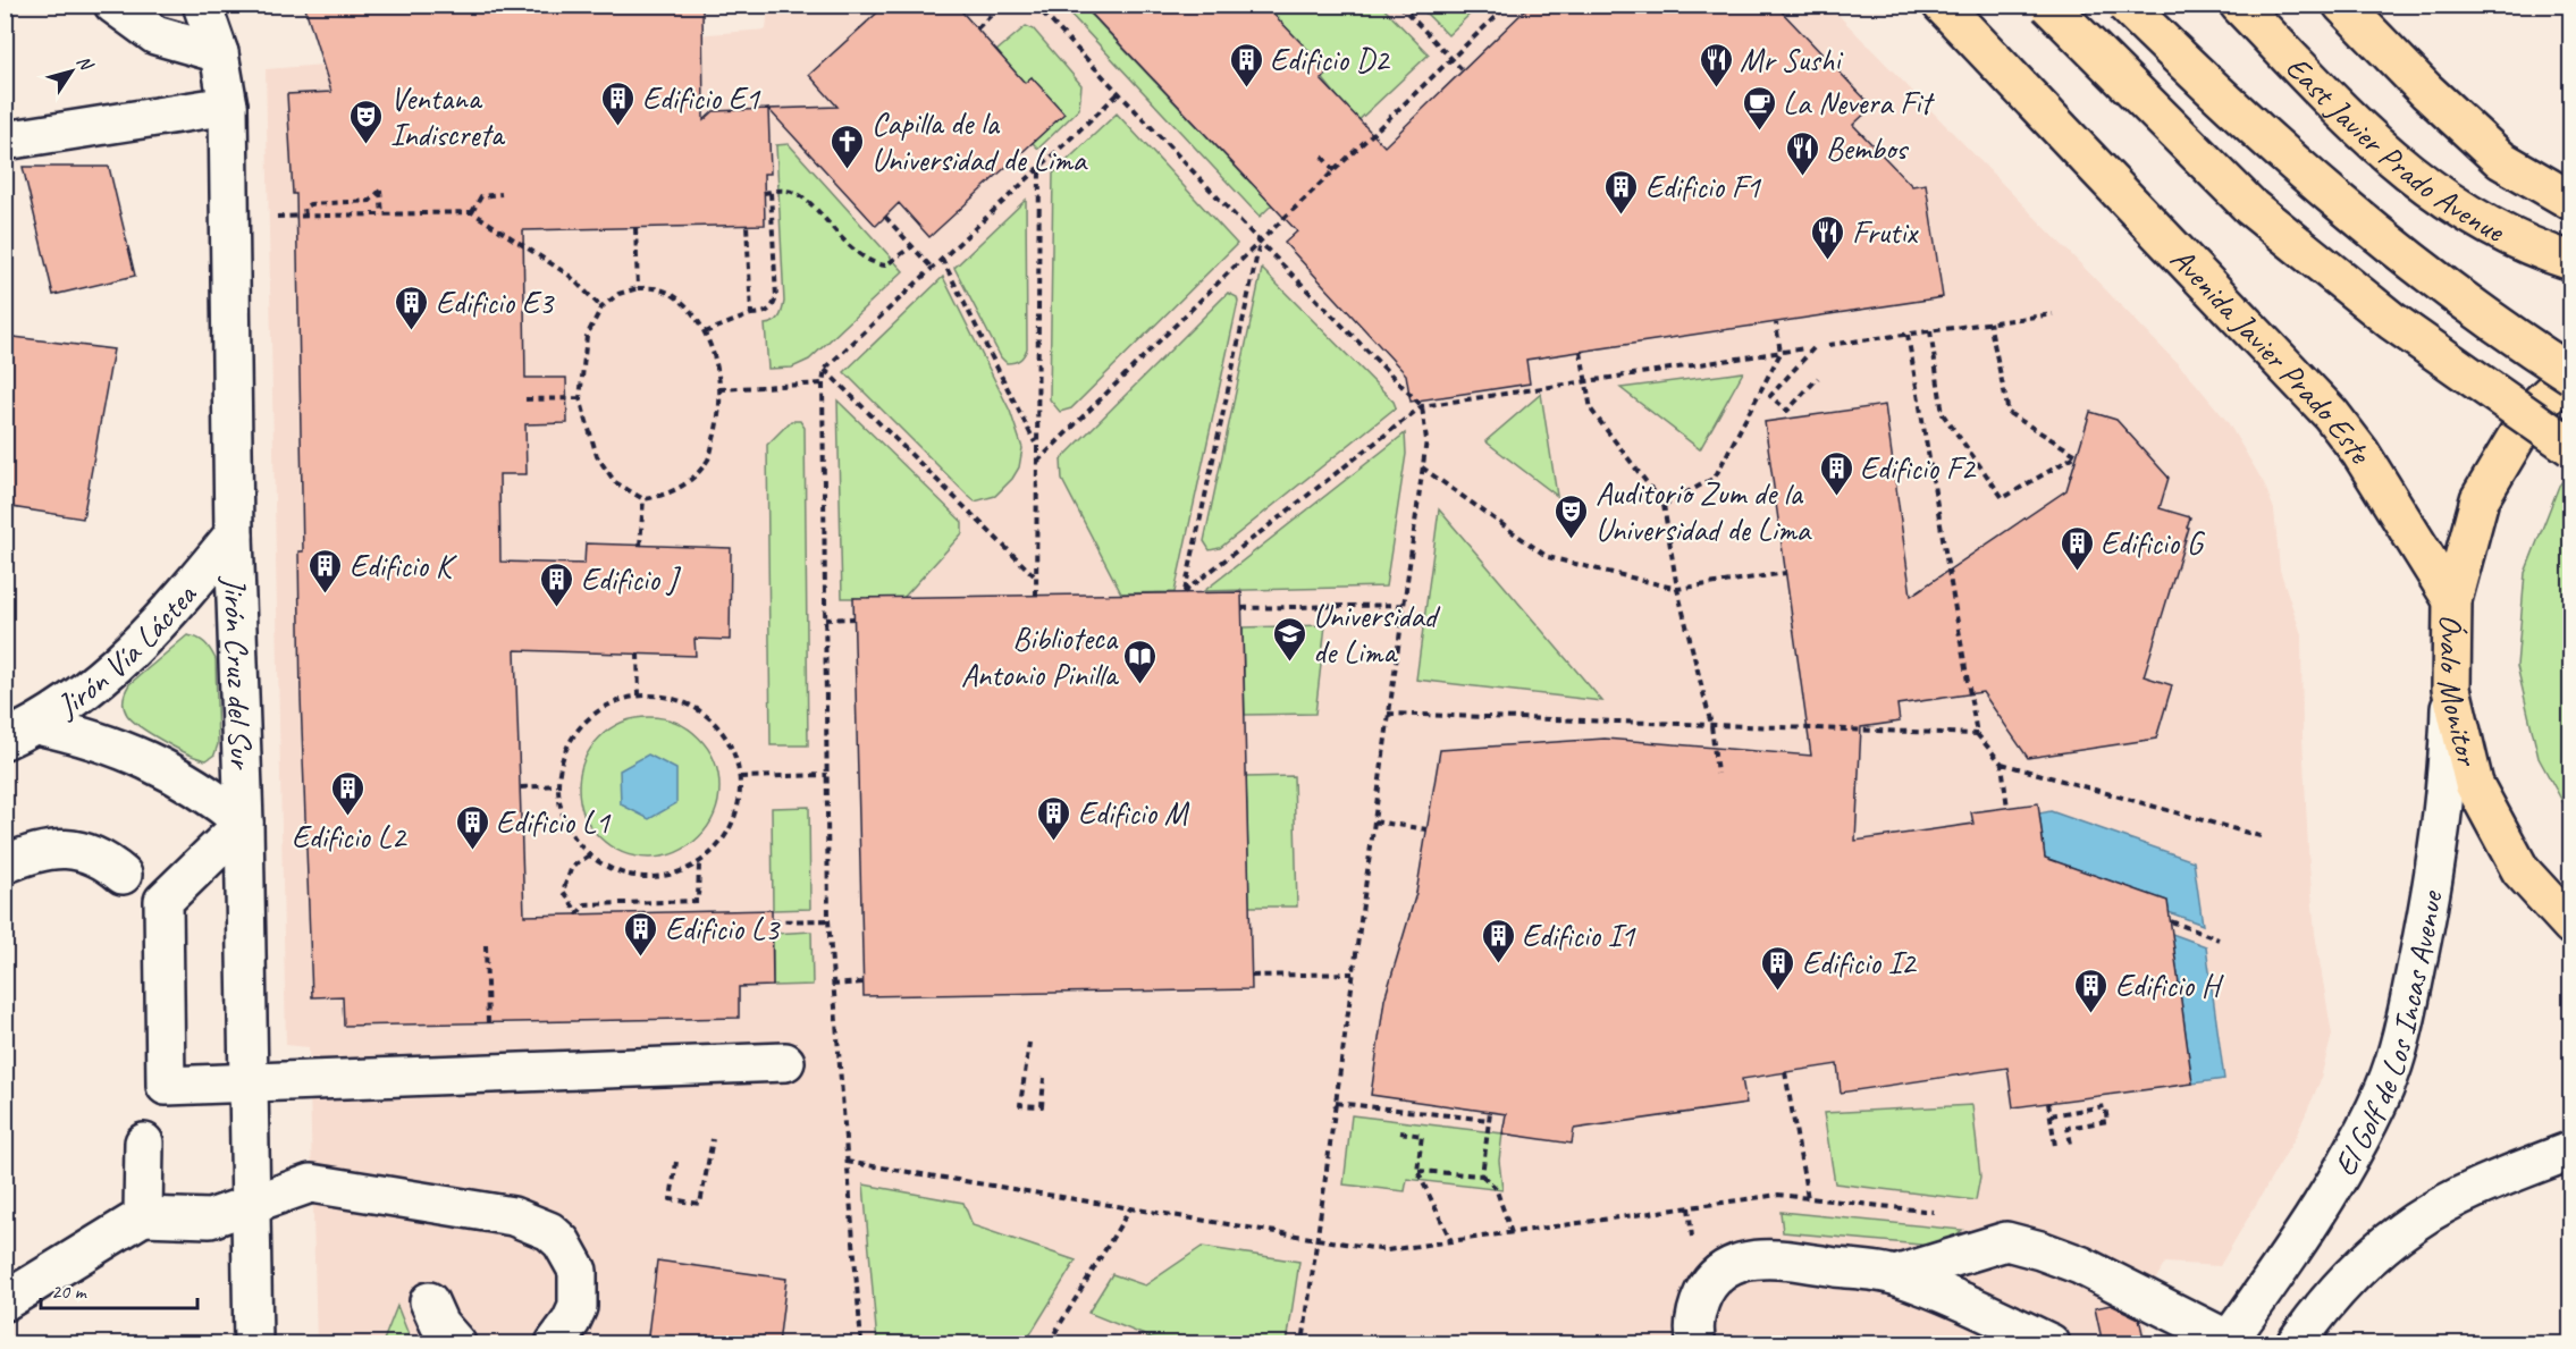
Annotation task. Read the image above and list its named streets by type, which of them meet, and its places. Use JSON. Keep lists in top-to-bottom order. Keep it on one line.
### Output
{"streets":{"main road":["East Javier Prado Avenue","Avenida Javier Prado Este","Óvalo Monitor"],"street":["Jirón Vía Láctea","Jirón Cruz del Sur","El Golf de Los Incas Avenue"]},"crossings":[["Avenida Javier Prado Este","Óvalo Monitor"],["Jirón Vía Láctea","Jirón Cruz del Sur"],["Óvalo Monitor","El Golf de Los Incas Avenue"]],"places":{"building":["Edificio D2","Edificio E1","Edificio F1","Edificio E3","Edificio F2","Edificio G","Edificio K","Edificio J","Edificio L2","Edificio M","Edificio L1","Edificio L3","Edificio I1","Edificio I2","Edificio H"],"restaurant":["Mr Sushi","Bembos","Frutix"],"cafe":["La Nevera Fit"],"theatre":["Ventana Indiscreta","Auditorio Zum de la Universidad de Lima"],"church":["Capilla de la Universidad de Lima"],"school or university":["Universidad de Lima"],"library":["Biblioteca Antonio Pinilla"]},"scale_bar":"20 m","north":"top right"}
